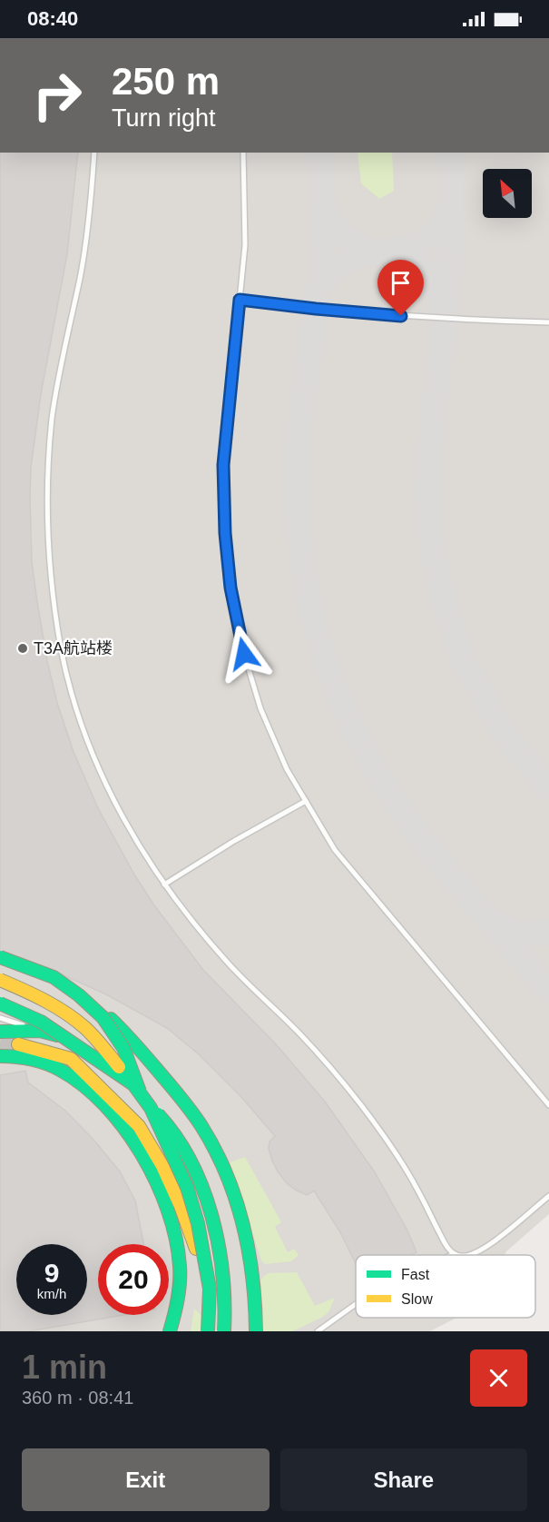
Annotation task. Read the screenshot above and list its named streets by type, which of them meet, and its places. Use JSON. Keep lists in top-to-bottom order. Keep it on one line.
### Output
{"places":["T3A航站楼"],"legend":["Fast","Slow"],"north":"top left","page":{"status":"08:40","turn":["250 m","Turn right"],"speed":"9 km/h","limit":"20","heading":["1 min","360 m · 08:41"],"buttons":["Exit","Share"]}}
